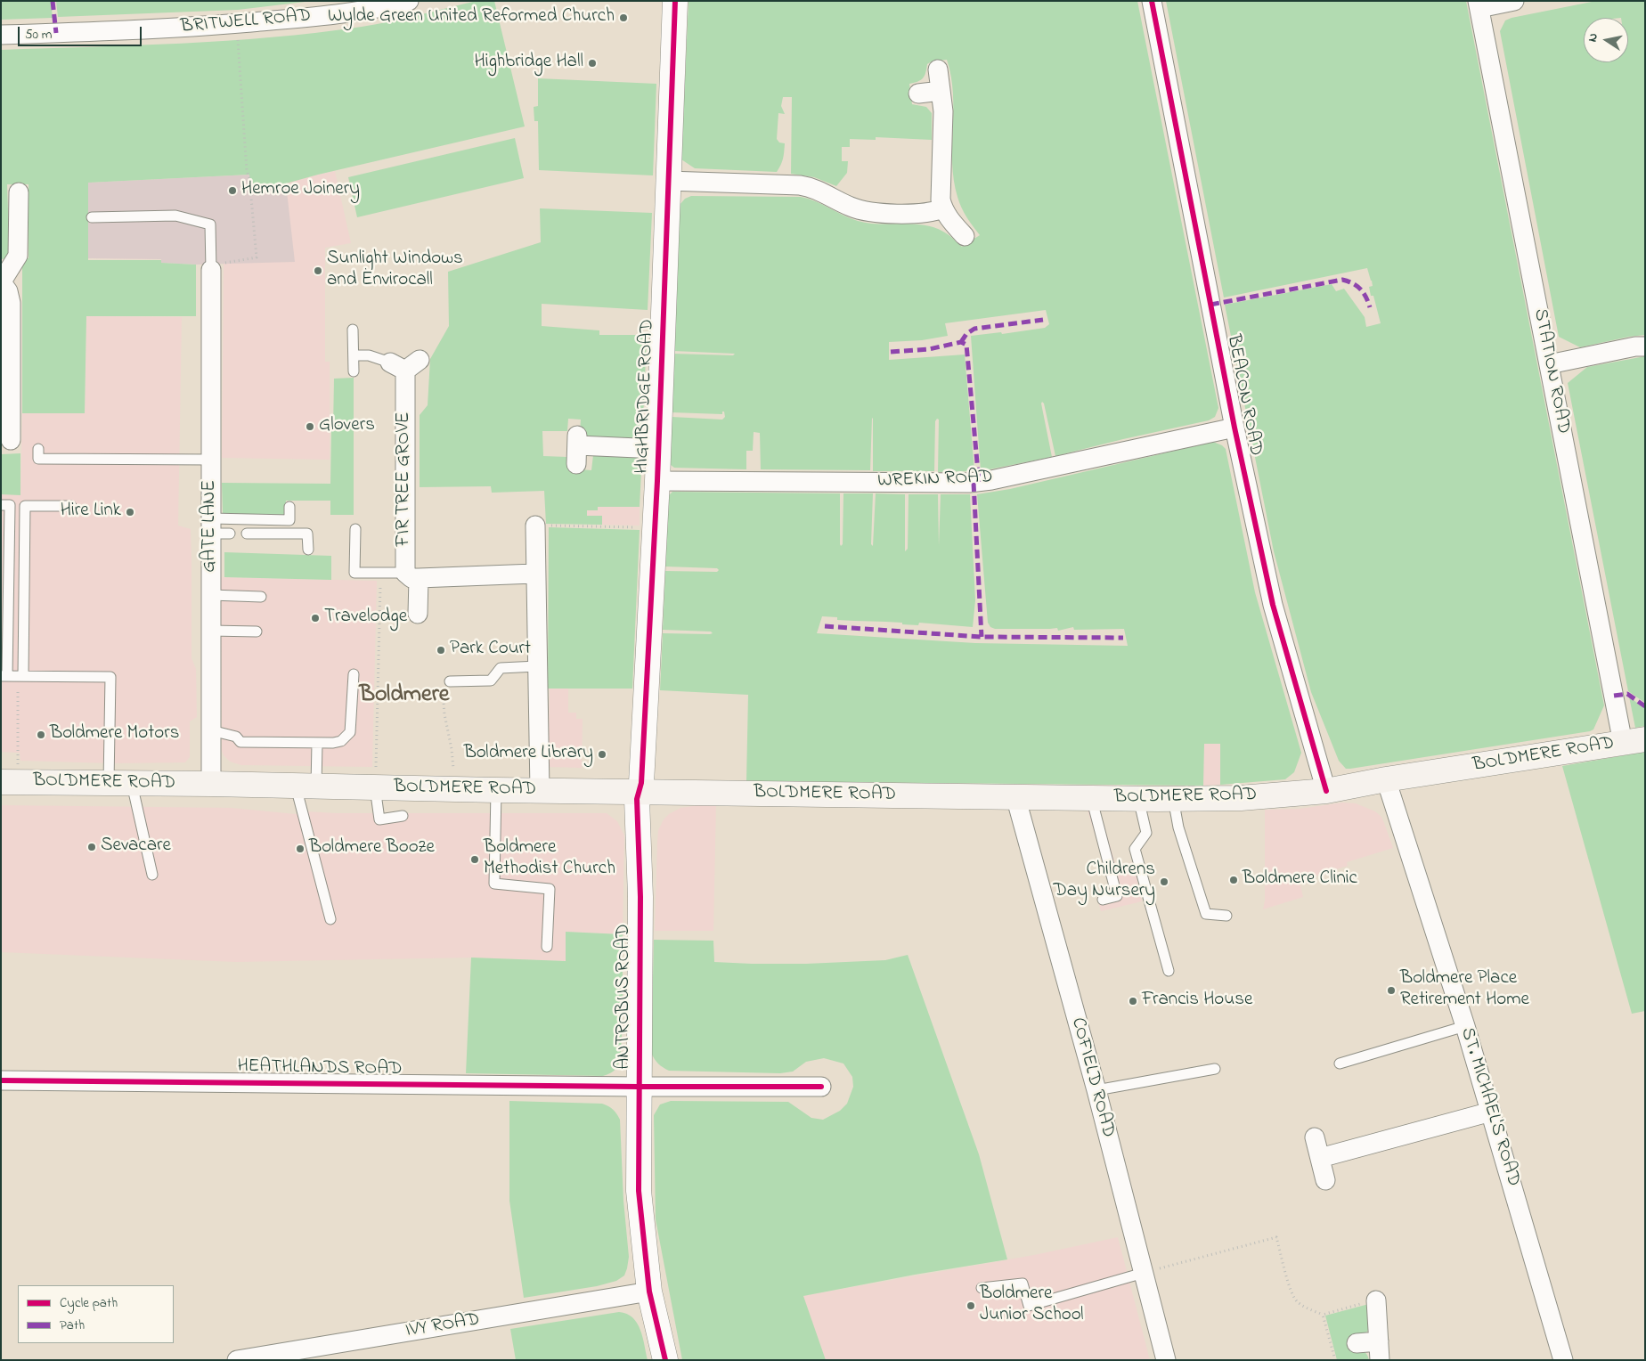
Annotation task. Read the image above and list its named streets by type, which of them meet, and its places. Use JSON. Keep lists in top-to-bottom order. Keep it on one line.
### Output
{"streets":{"main road":["BOLDMERE ROAD"],"street":["BRITWELL ROAD","STATION ROAD","BEACON ROAD","HIGHBRIDGE ROAD","FIR TREE GROVE","WREKIN ROAD","GATE LANE","ANTROBUS ROAD","HEATHLANDS ROAD","COFIELD ROAD","ST. MICHAEL'S ROAD","IVY ROAD"]},"crossings":[["STATION ROAD","BOLDMERE ROAD"],["BEACON ROAD","WREKIN ROAD"],["BEACON ROAD","BOLDMERE ROAD"],["HIGHBRIDGE ROAD","WREKIN ROAD"],["HIGHBRIDGE ROAD","BOLDMERE ROAD"],["HIGHBRIDGE ROAD","ANTROBUS ROAD"],["GATE LANE","BOLDMERE ROAD"],["BOLDMERE ROAD","ANTROBUS ROAD"],["BOLDMERE ROAD","COFIELD ROAD"],["BOLDMERE ROAD","ST. MICHAEL'S ROAD"],["ANTROBUS ROAD","HEATHLANDS ROAD"],["ANTROBUS ROAD","IVY ROAD"]],"districts":["Boldmere"],"places":["Wylde Green United Reformed Church","Highbridge Hall","Hemroe Joinery","Sunlight Windows and Envirocall","Glovers","Hire Link","Travelodge","Park Court","Boldmere Motors","Boldmere Library","Sevacare","Boldmere Booze","Boldmere Methodist Church","Boldmere Clinic","Childrens Day Nursery","Boldmere Place Retirement Home","Francis House","Boldmere Junior School"],"legend":["Cycle path","Path"],"scale_bar":"50 m","north":"left"}
